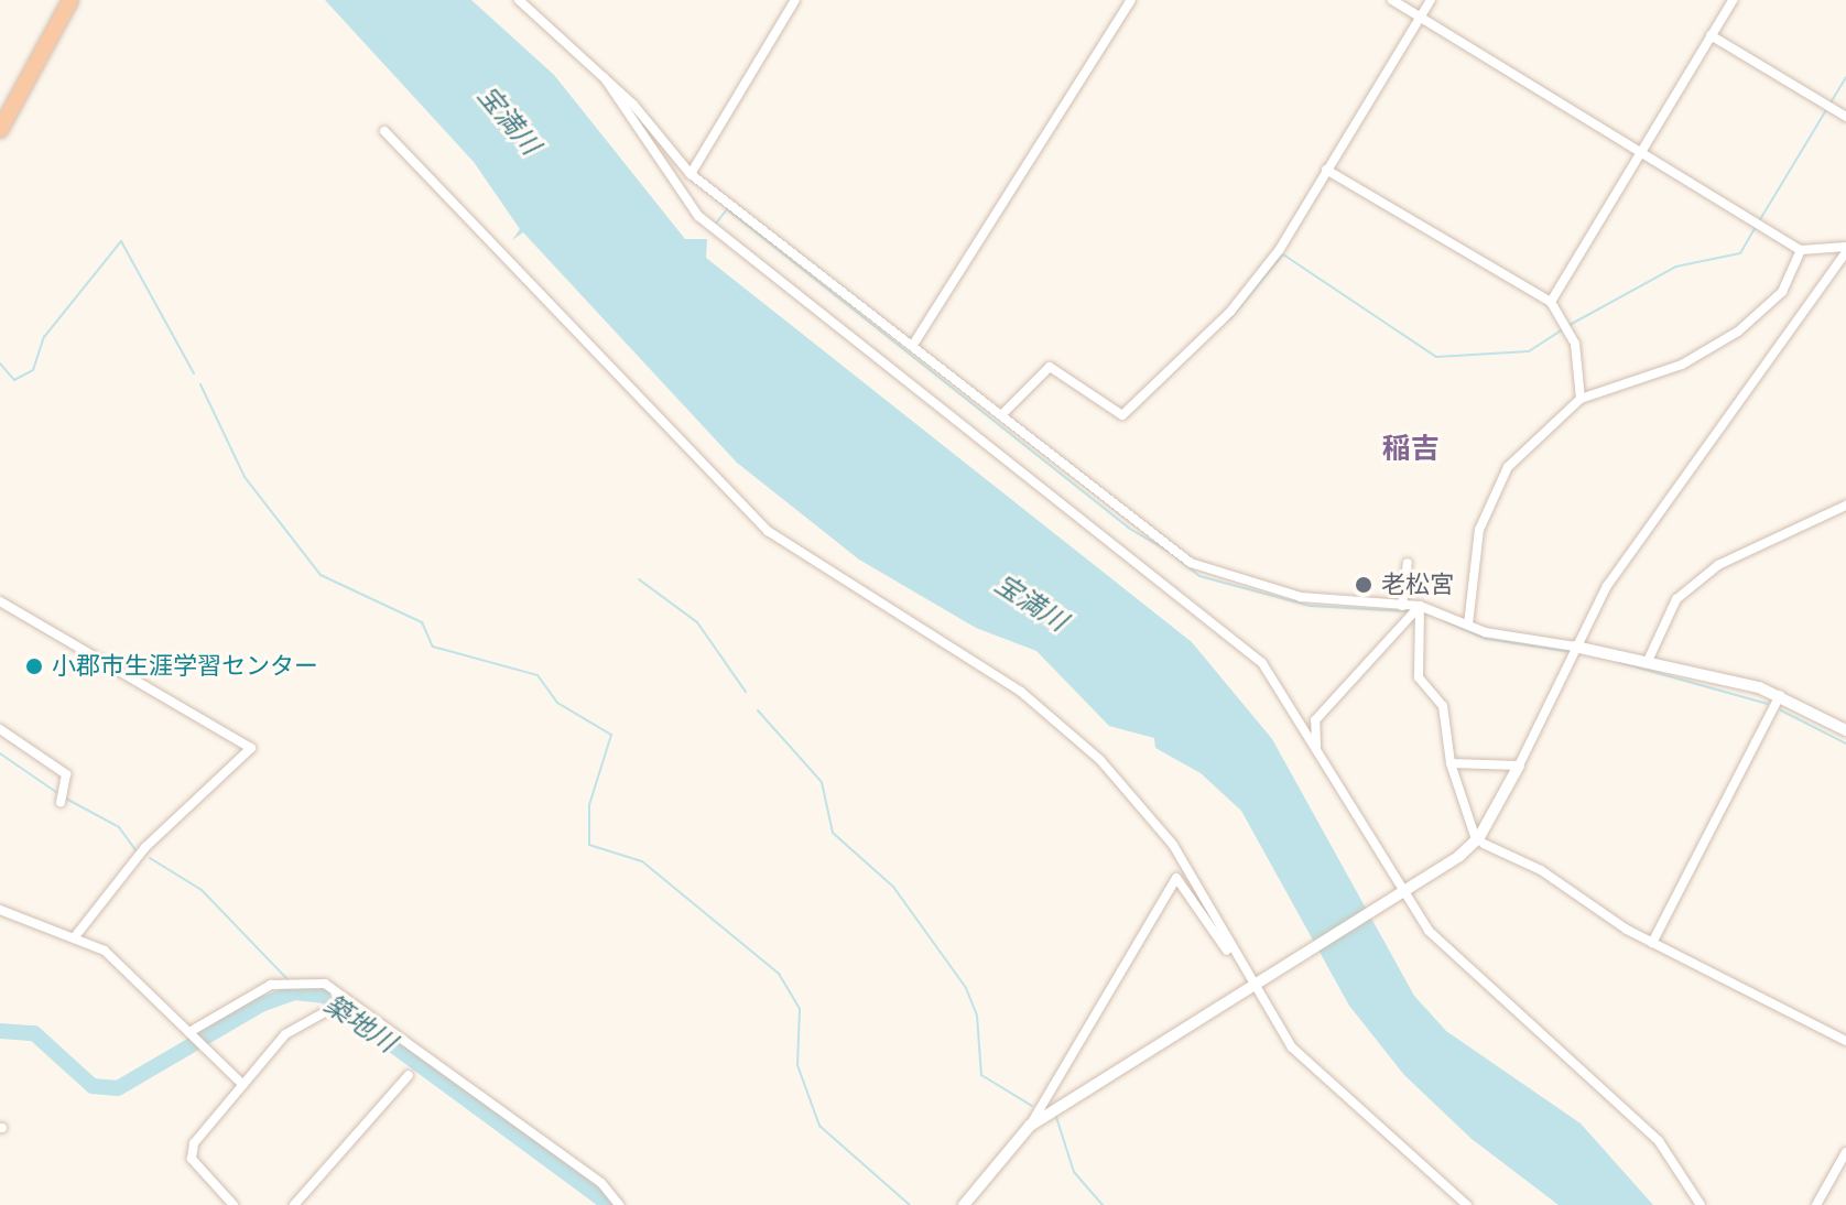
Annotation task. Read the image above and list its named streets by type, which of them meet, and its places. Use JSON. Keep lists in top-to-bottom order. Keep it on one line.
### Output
{"districts":["稲吉"],"water":["宝満川","築地川"],"places":["老松宮","小郡市生涯学習センター"]}
